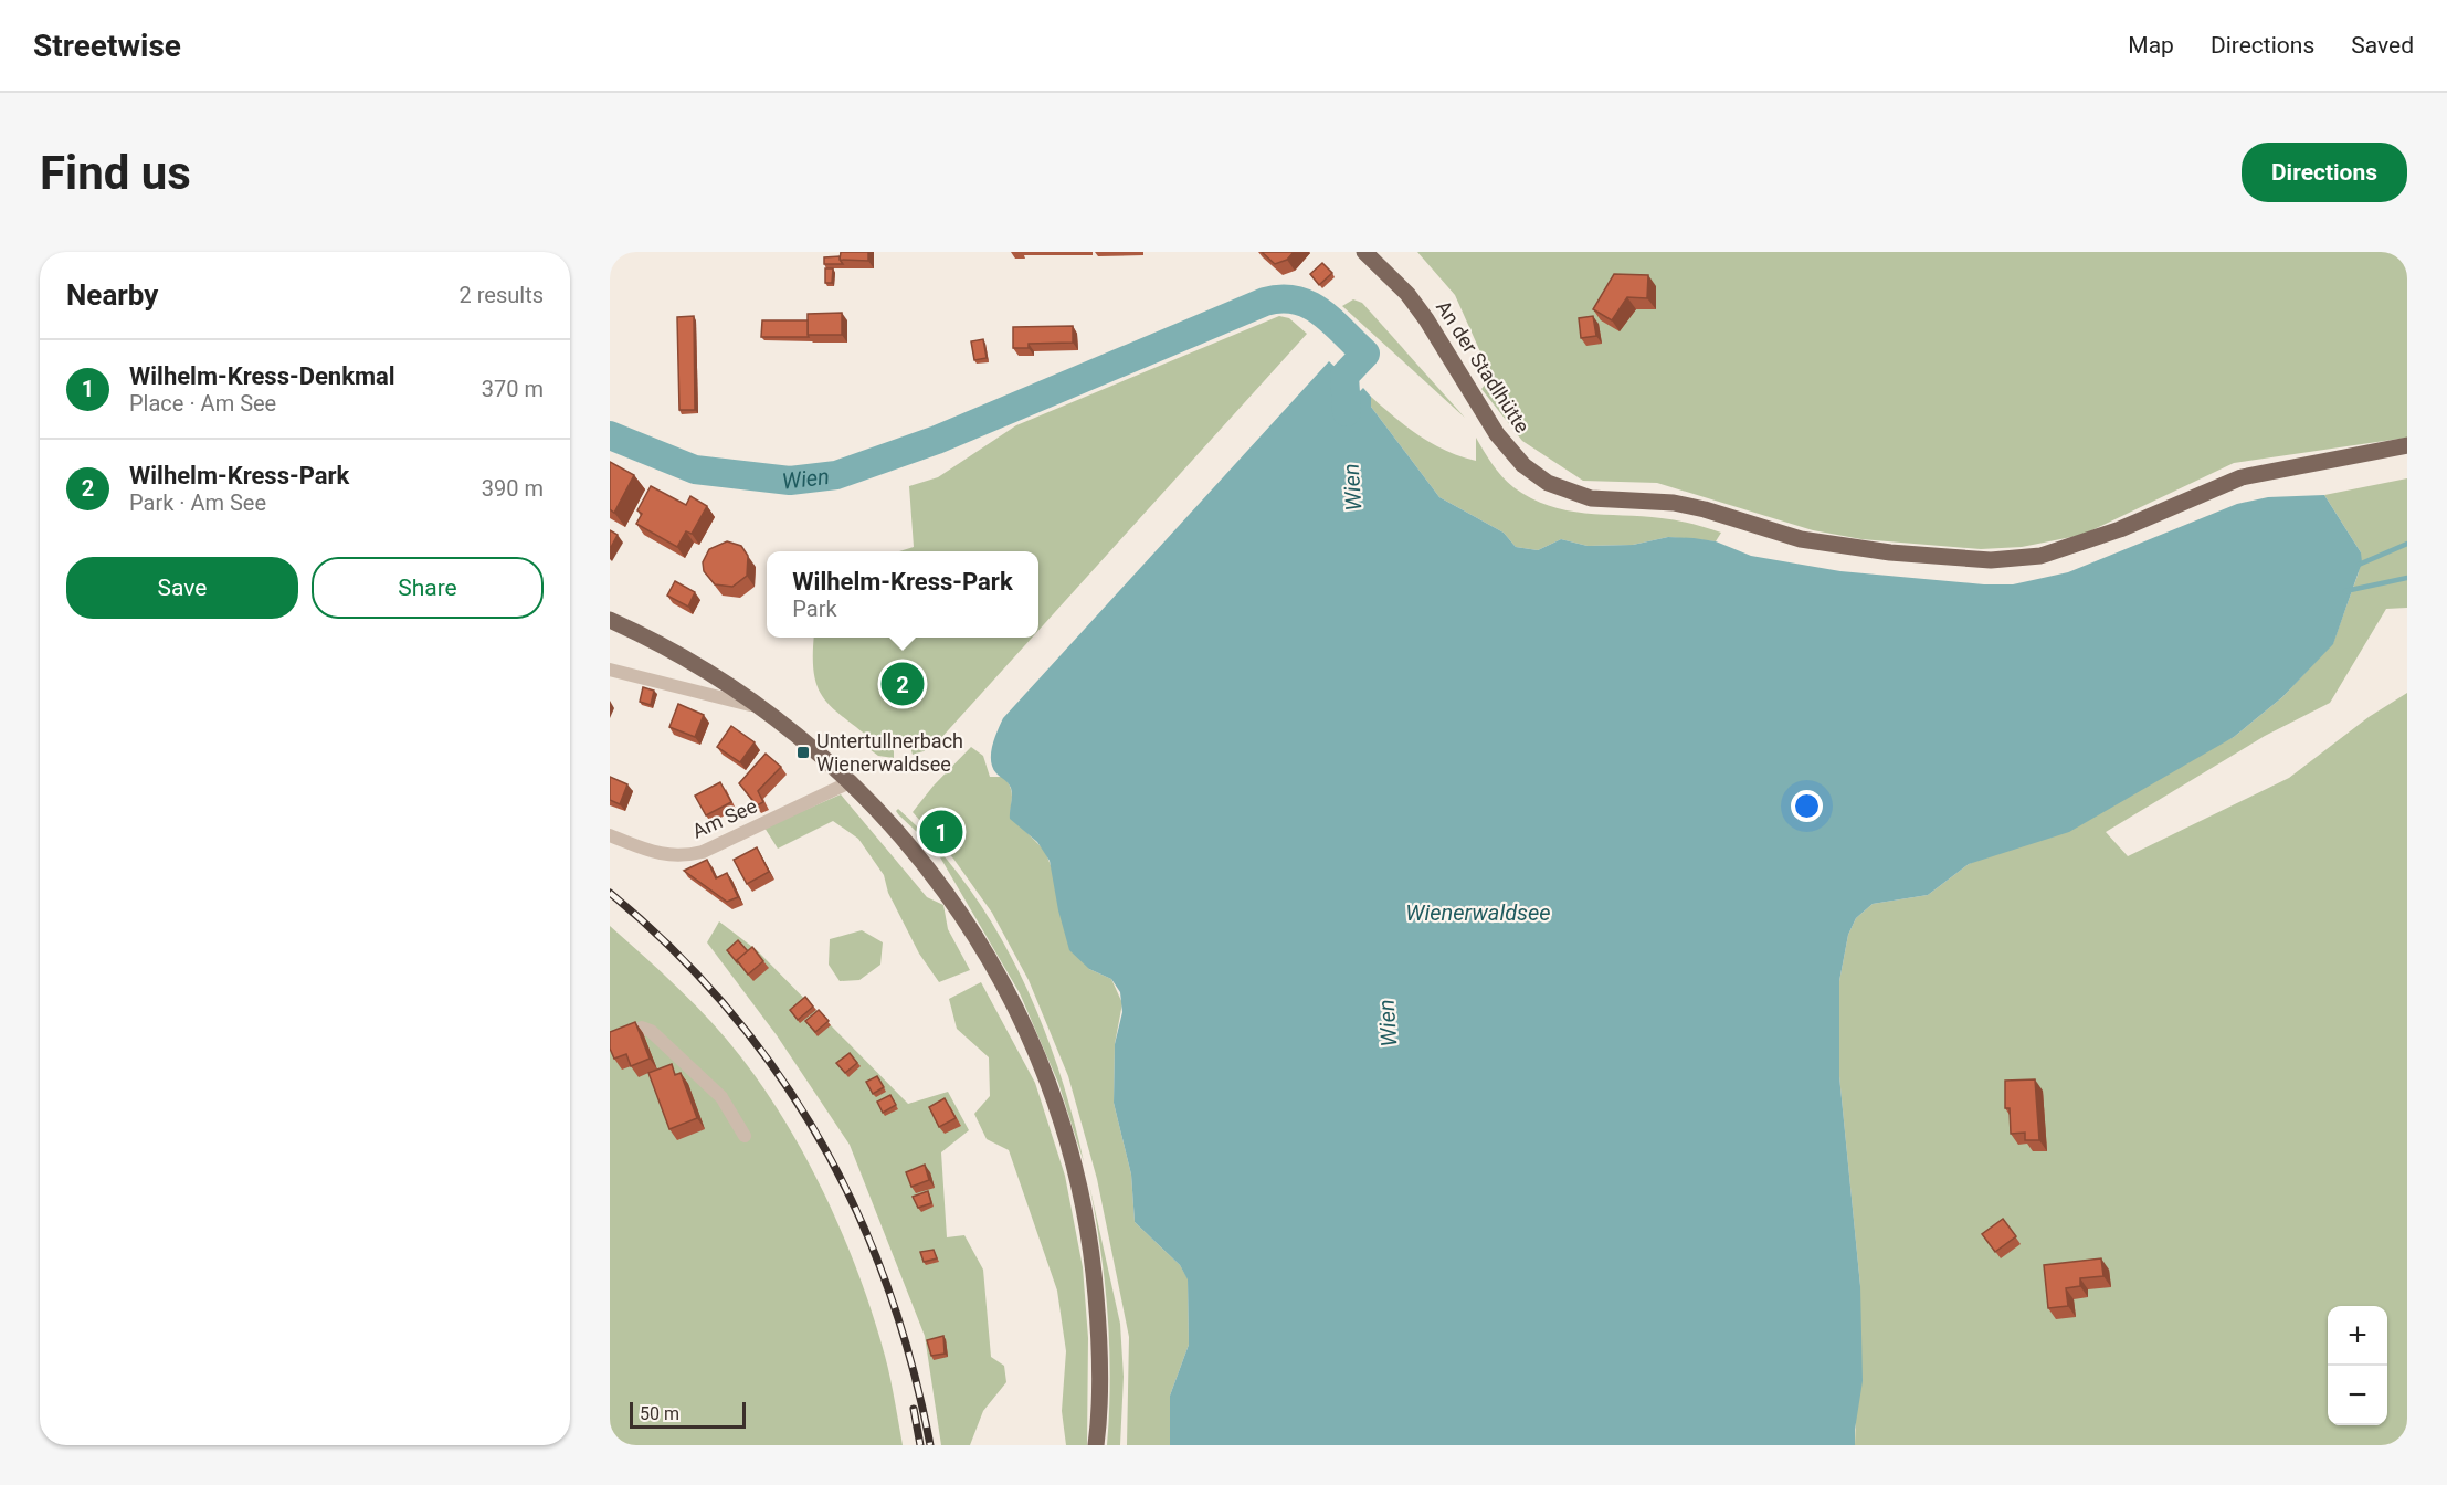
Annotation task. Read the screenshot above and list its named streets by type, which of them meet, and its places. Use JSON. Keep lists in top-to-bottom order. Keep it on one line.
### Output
{"streets":{"main road":["An der Stadlhütte"],"street":["Am See"]},"water":["Wien","Wienerwaldsee"],"places":{"transit":["Untertullnerbach Wienerwaldsee"]},"scale_bar":"50 m","page":{"header":"Streetwise","nav":["Map","Directions","Saved"],"buttons":["Directions",["Save","Share"]],"title":"Find us","heading":["Nearby","2 results"],"list":[{"mark":"1","name":"Wilhelm-Kress-Denkmal","note":"Place · Am See","value":"370 m"},{"mark":"2","name":"Wilhelm-Kress-Park","note":"Park · Am See","value":"390 m"}],"popup":["Wilhelm-Kress-Park","Park"],"pins":["2","1"],"map_buttons":["+","−"],"scale":"50 m"}}
